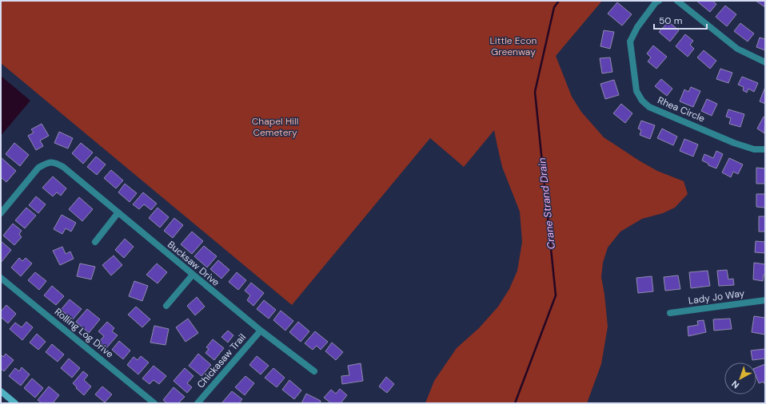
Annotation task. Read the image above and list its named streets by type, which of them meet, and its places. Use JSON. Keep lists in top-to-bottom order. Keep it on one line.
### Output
{"streets":{"street":["Rhea Circle","Bucksaw Drive","Lady Jo Way","Rolling Log Drive","Chickasaw Trail"]},"crossings":[["Bucksaw Drive","Chickasaw Trail"]],"water":["Crane Strand Drain"],"parks":["Little Econ Greenway","Chapel Hill Cemetery"],"scale_bar":"50 m","north":"bottom left"}
